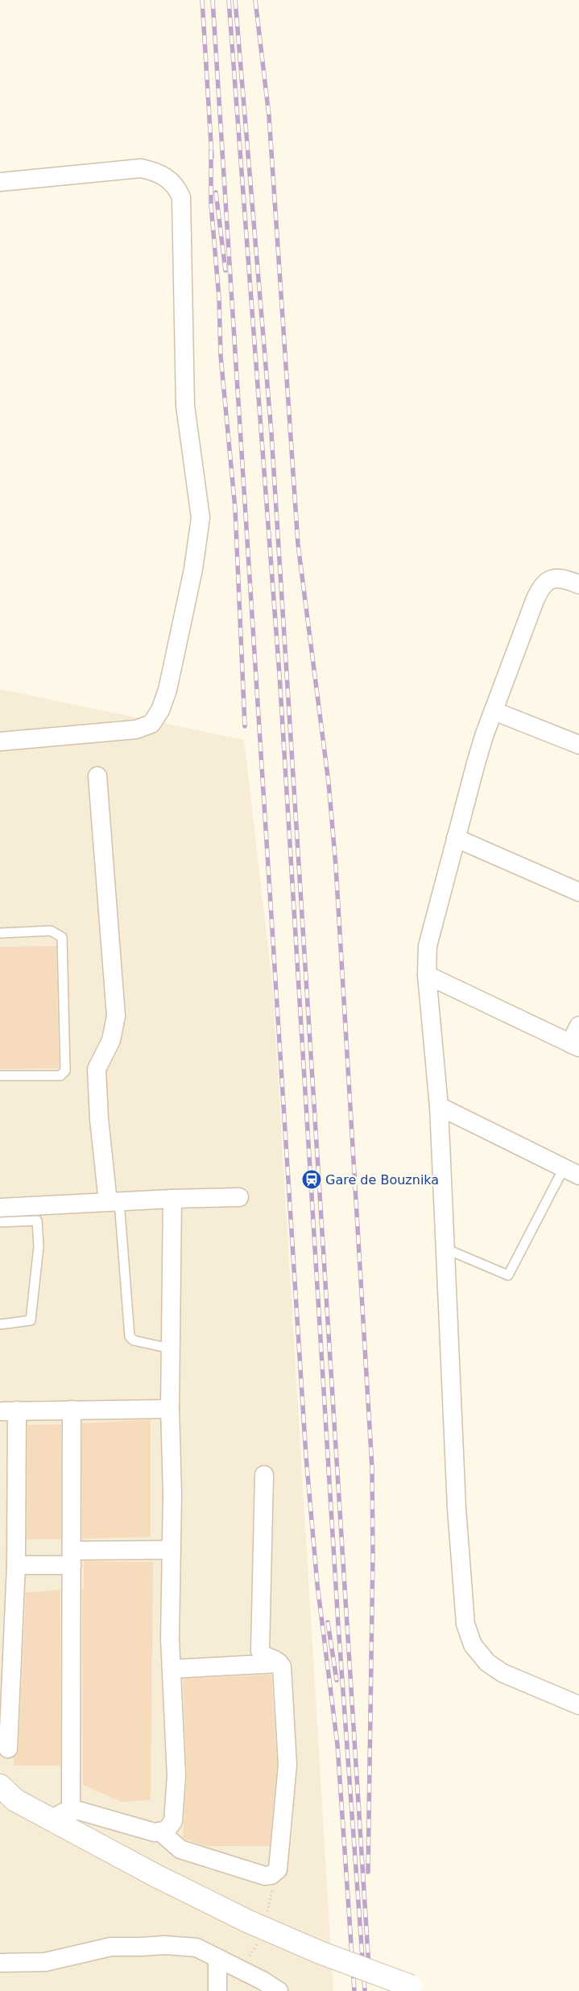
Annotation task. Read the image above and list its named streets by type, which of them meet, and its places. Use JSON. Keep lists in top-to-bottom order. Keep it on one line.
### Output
{"places":{"station":["Gare de Bouznika"]}}
